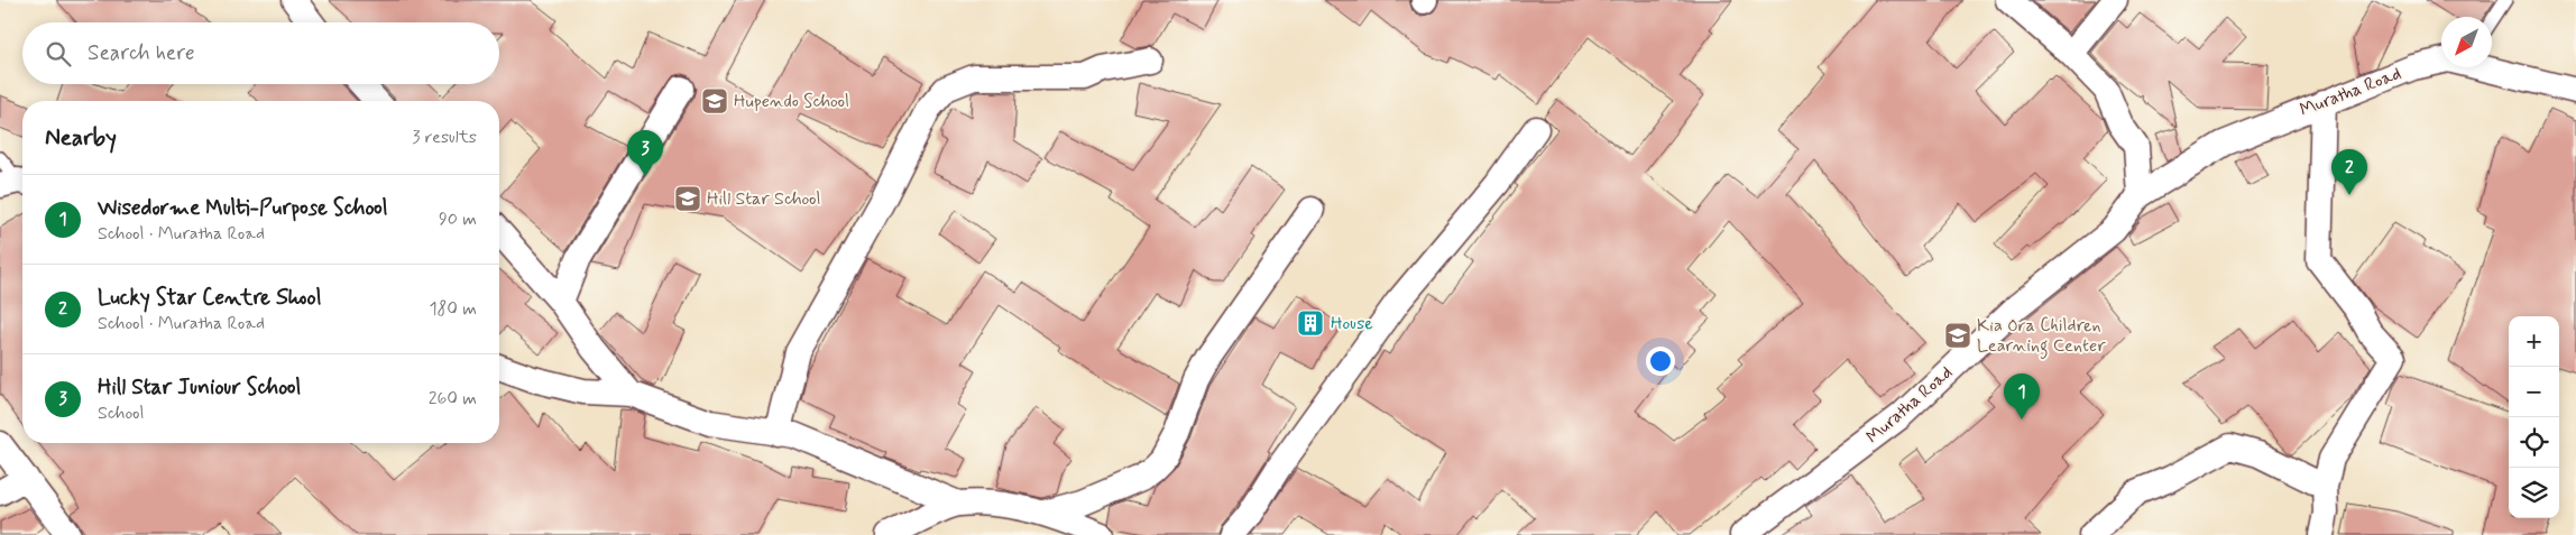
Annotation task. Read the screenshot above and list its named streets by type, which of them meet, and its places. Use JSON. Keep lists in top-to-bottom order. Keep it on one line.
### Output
{"streets":{"street":["Muratha Road"]},"places":{"school or university":["Hupendo School","Hill Star School","Kia Ora Children Learning Center"],"building":["House"]},"north":"bottom left","page":{"search":"Search here","heading":["Nearby","3 results"],"pins":["3","2","1"],"list":[{"mark":"1","name":"Wisedorme Multi-Purpose School","note":"School · Muratha Road","value":"90 m"},{"mark":"2","name":"Lucky Star Centre Shool","note":"School · Muratha Road","value":"180 m"},{"mark":"3","name":"Hill Star Juniour School","note":"School","value":"260 m"}],"map_buttons":["+","−"]}}
